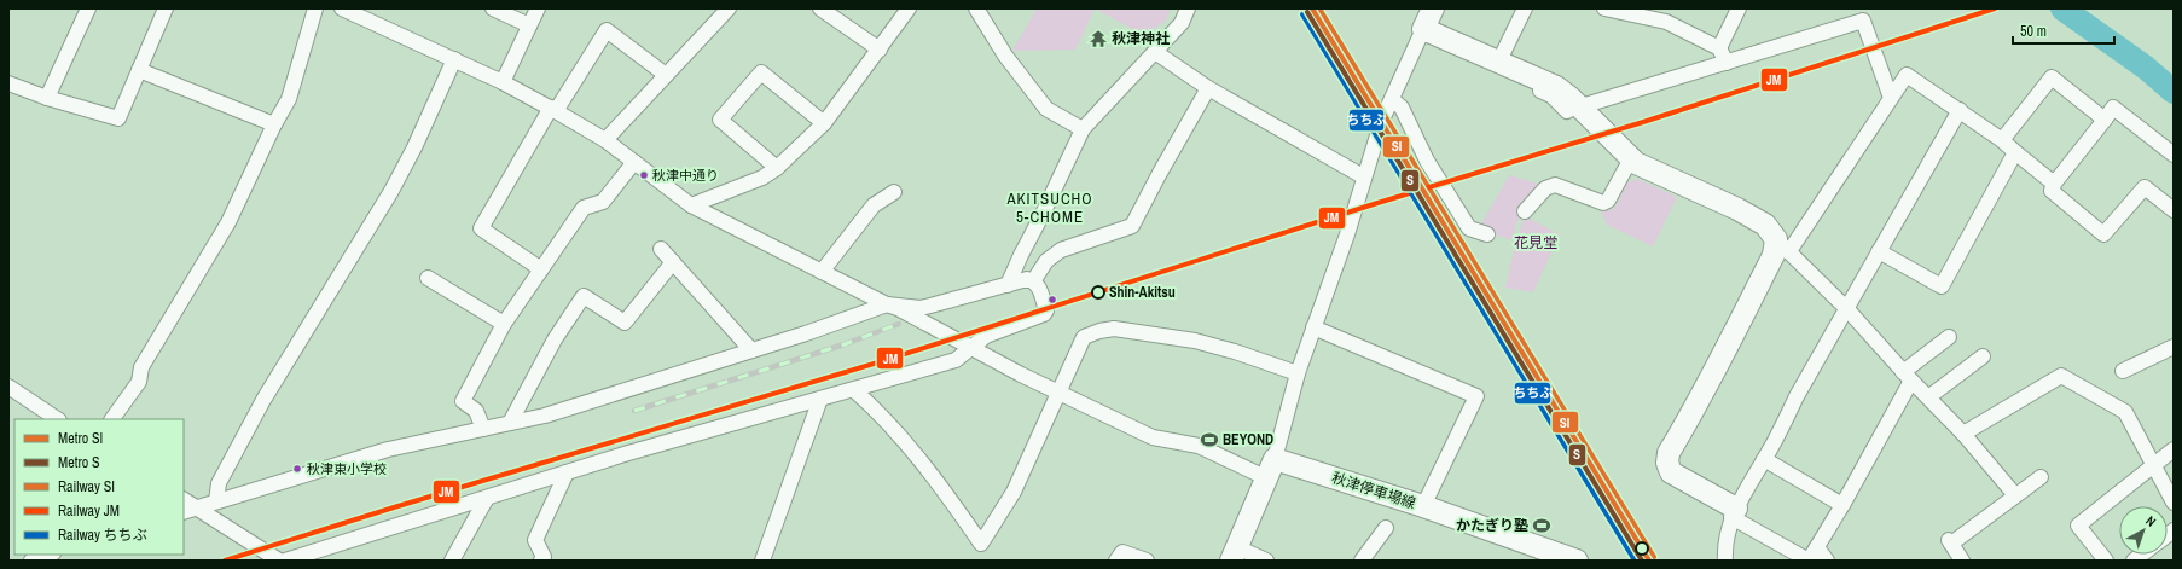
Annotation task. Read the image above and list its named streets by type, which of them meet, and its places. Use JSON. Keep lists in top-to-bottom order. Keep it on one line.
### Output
{"streets":{"street":["秋津停車場線"]},"districts":["AKITSUCHO 5-CHOME"],"parks":["花見堂"],"places":{"temple":["秋津神社"],"other":["秋津中通り","Shin-Akitsu","秋津東小学校"],"sports":["BEYOND","かたぎり塾"]},"lines":["metro line SI","rail line SI","rail line JM","metro line S","rail line ちちぶ"],"legend":["Metro SI","Metro S","Railway SI","Railway JM","Railway ちちぶ"],"scale_bar":"50 m","north":"top right"}
